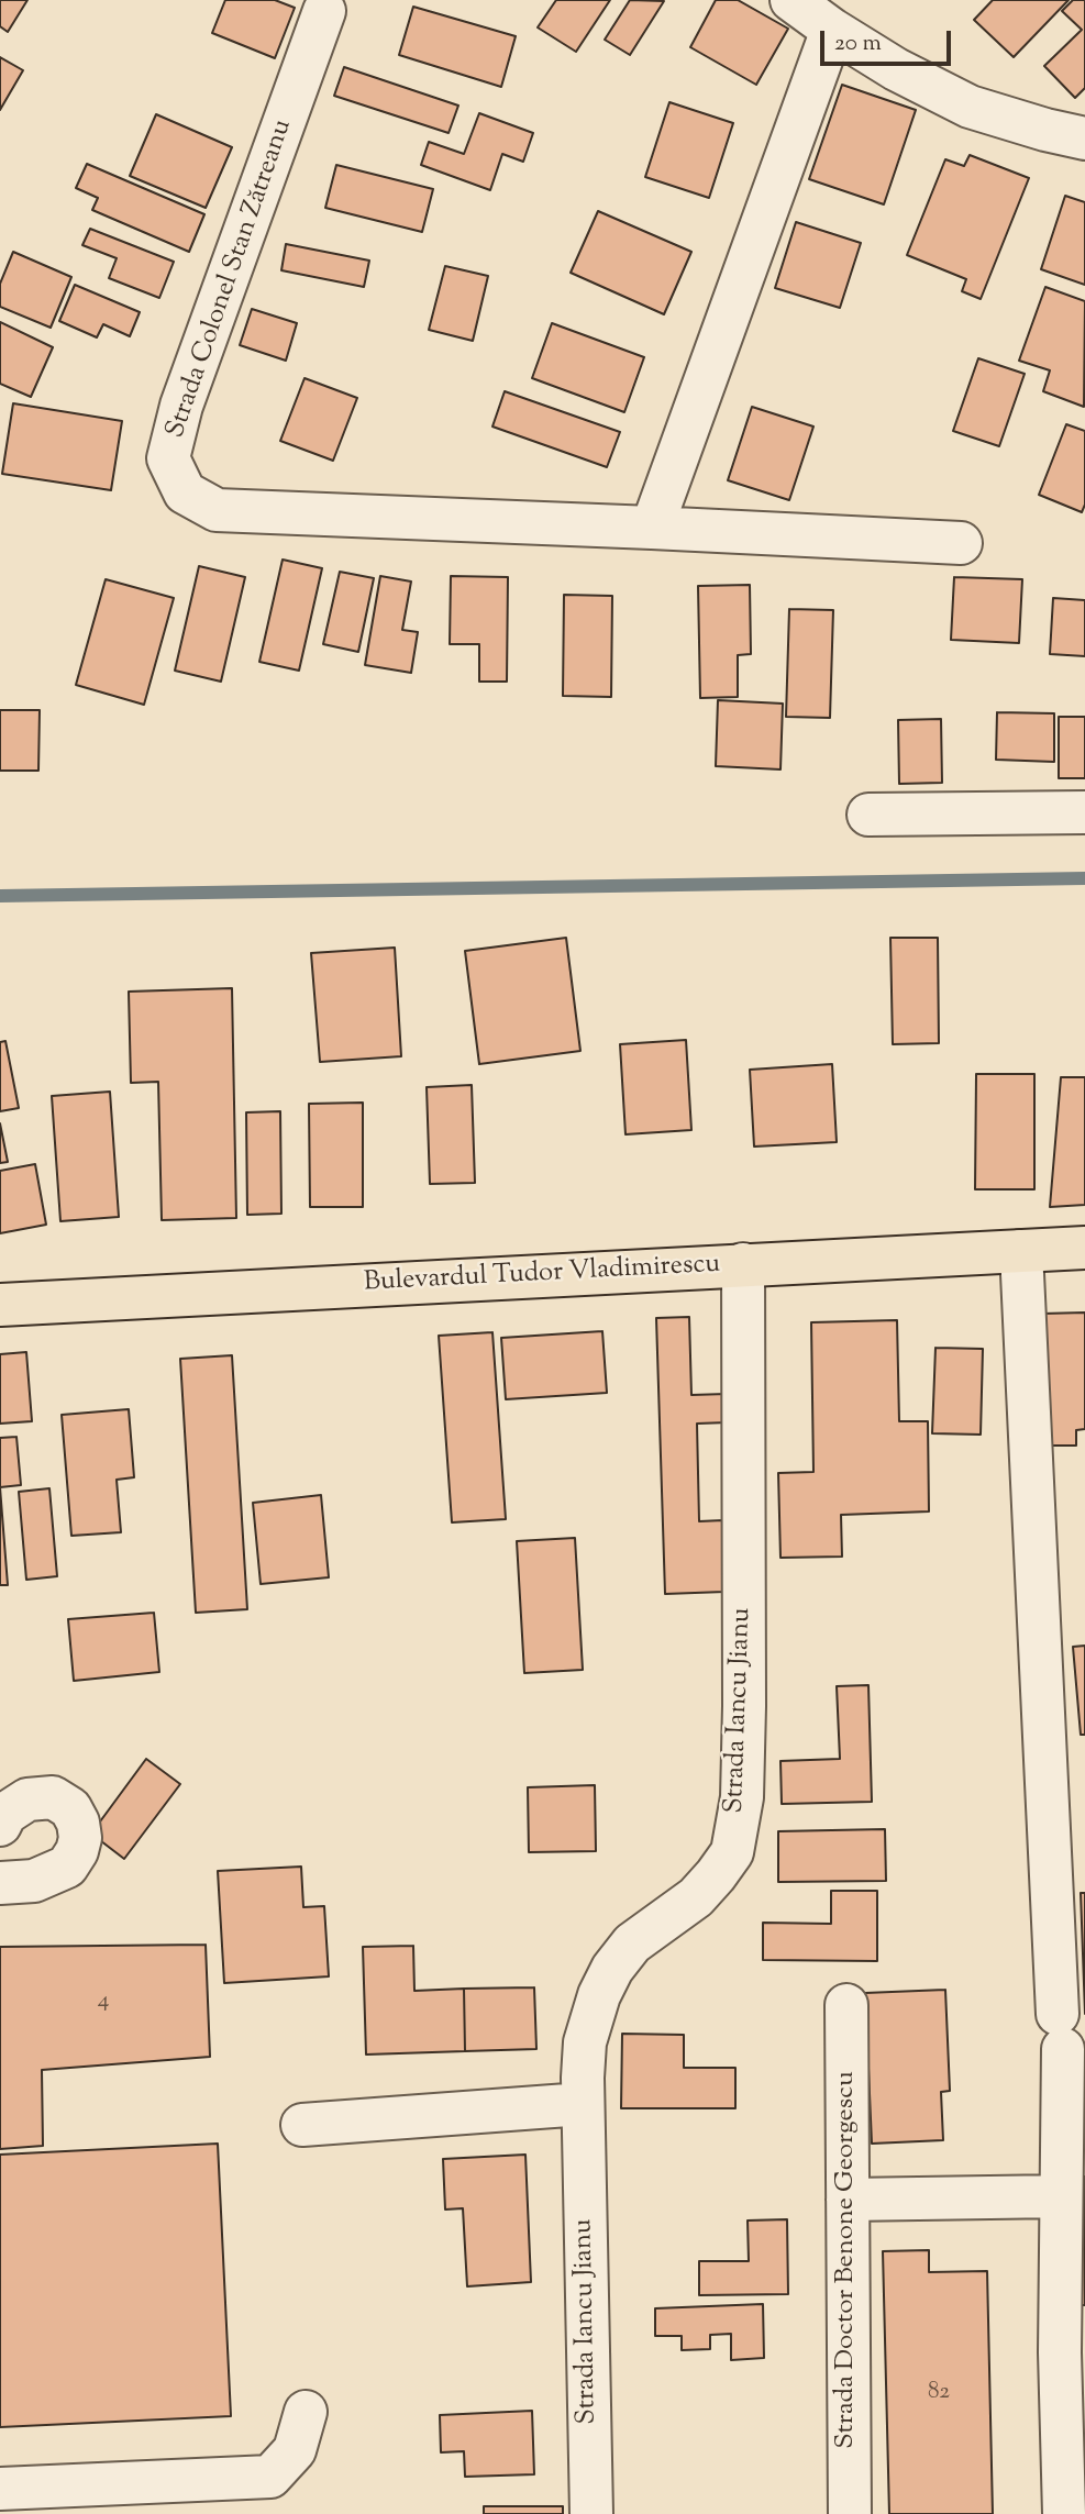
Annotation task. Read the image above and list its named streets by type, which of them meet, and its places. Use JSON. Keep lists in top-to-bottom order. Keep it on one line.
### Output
{"streets":{"main road":["Bulevardul Tudor Vladimirescu"],"street":["Strada Colonel Stan Zătreanu","Strada Iancu Jianu","Strada Doctor Benone Georgescu"]},"crossings":[["Bulevardul Tudor Vladimirescu","Strada Iancu Jianu"]],"house_numbers":["4","82"],"scale_bar":"20 m"}
